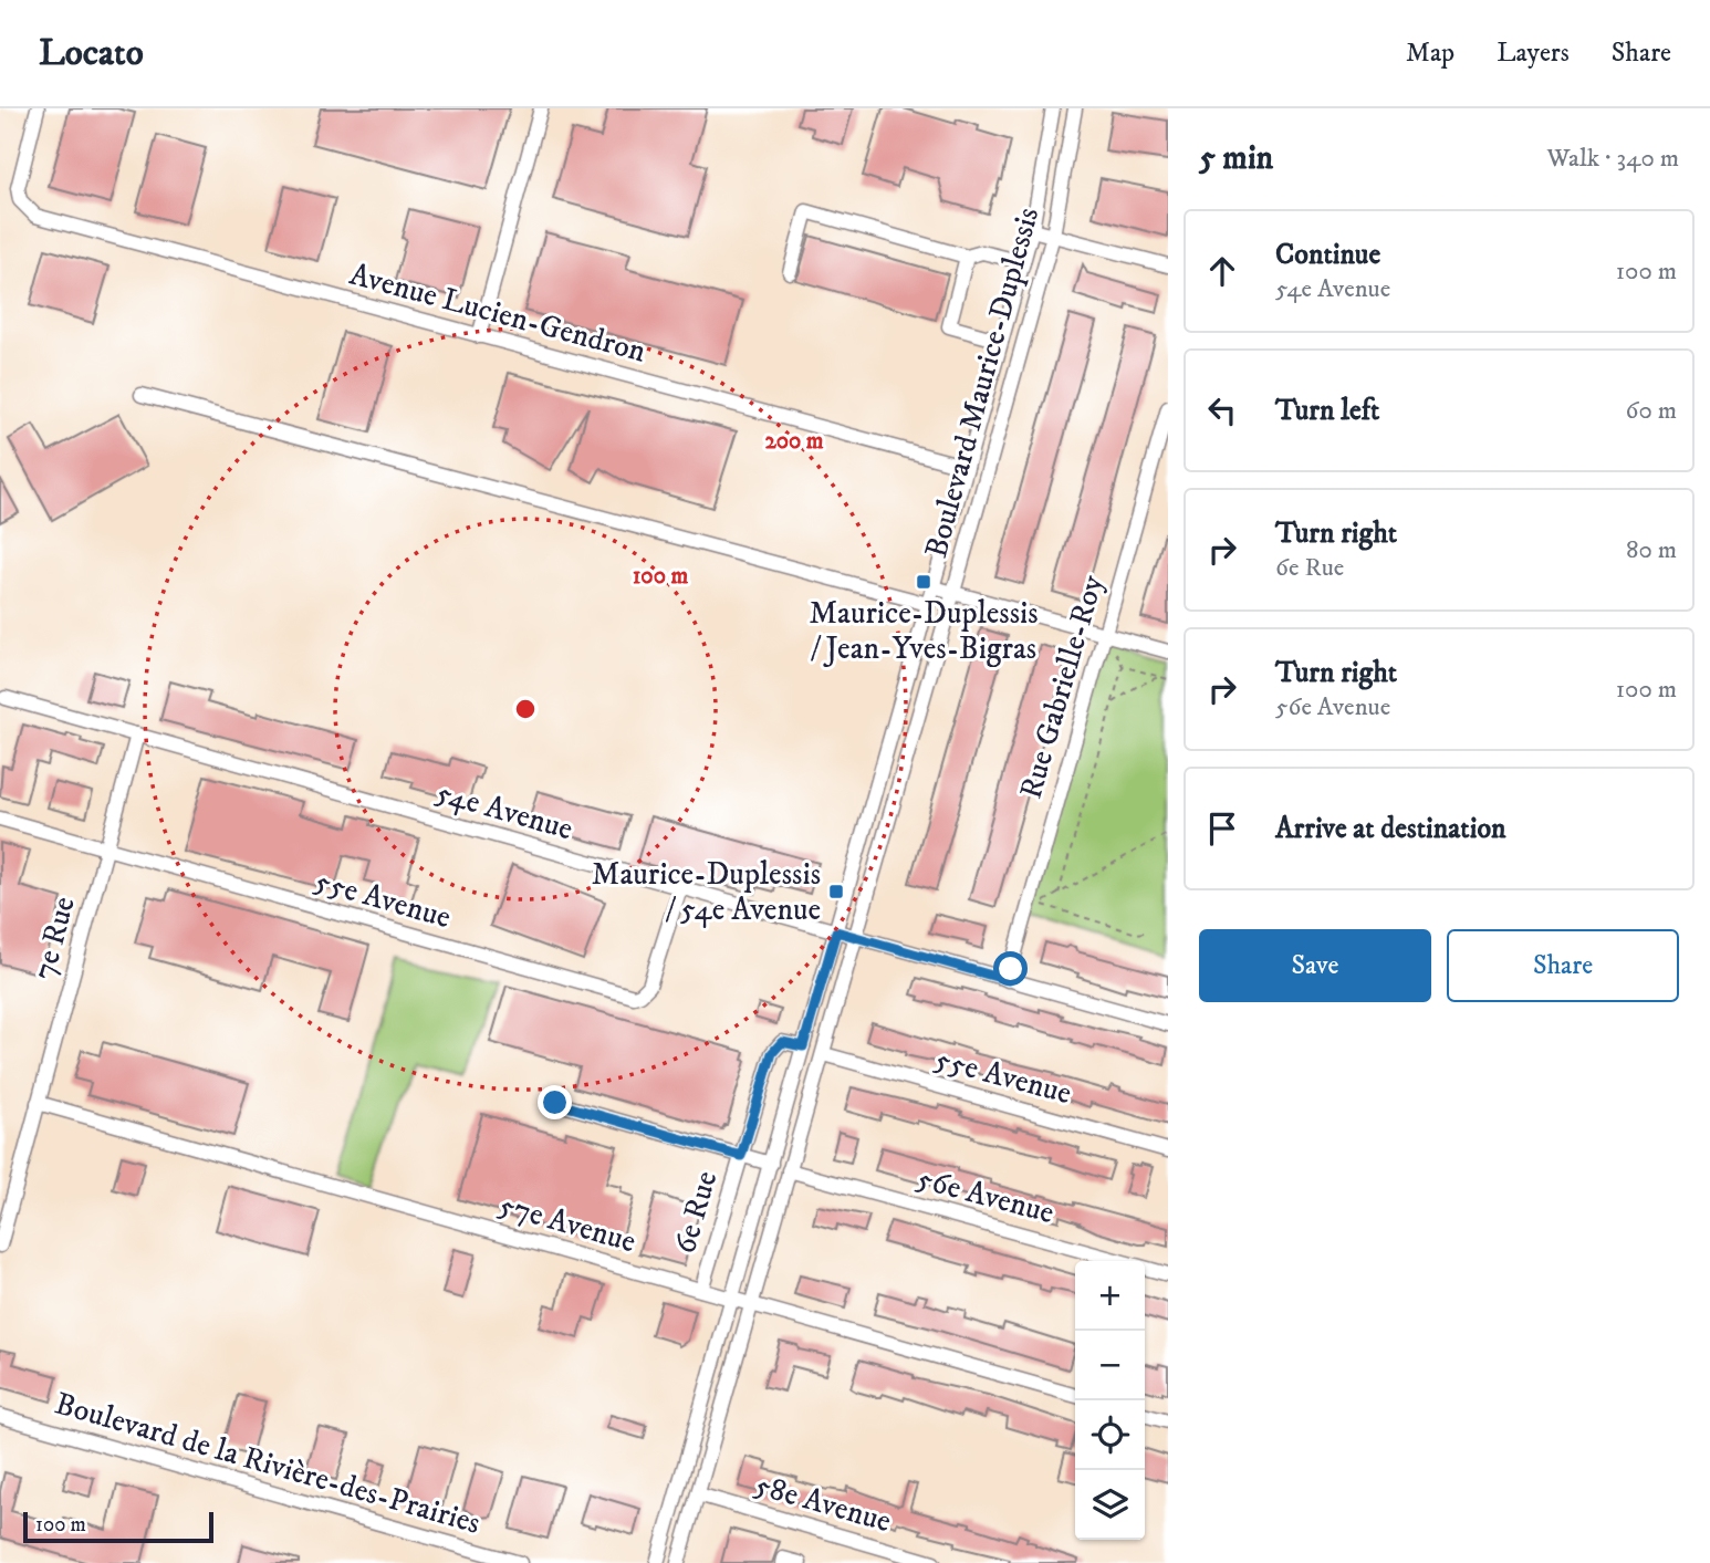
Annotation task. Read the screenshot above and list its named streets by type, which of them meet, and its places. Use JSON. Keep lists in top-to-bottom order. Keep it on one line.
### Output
{"streets":{"street":["Avenue Lucien-Gendron","Boulevard Maurice-Duplessis","Rue Gabrielle-Roy","54e Avenue","55e Avenue","7e Rue","56e Avenue","6e Rue","57e Avenue","Boulevard de la Rivière-des-Prairies","58e Avenue"]},"crossings":[["Avenue Lucien-Gendron","Boulevard Maurice-Duplessis"],["Boulevard Maurice-Duplessis","54e Avenue"],["Boulevard Maurice-Duplessis","55e Avenue"],["Boulevard Maurice-Duplessis","56e Avenue"],["Boulevard Maurice-Duplessis","6e Rue"],["Boulevard Maurice-Duplessis","57e Avenue"],["Boulevard Maurice-Duplessis","58e Avenue"],["Rue Gabrielle-Roy","54e Avenue"],["54e Avenue","55e Avenue"],["54e Avenue","7e Rue"],["55e Avenue","7e Rue"],["7e Rue","57e Avenue"],["6e Rue","57e Avenue"]],"places":{"transit":["Maurice-Duplessis / Jean-Yves-Bigras","Maurice-Duplessis / 54e Avenue"]},"scale_bar":"100 m","page":{"header":"Locato","nav":["Map","Layers","Share"],"heading":["5 min","Walk · 340 m"],"list":[["Continue","54e Avenue","100 m"],["Turn left","60 m"],["Turn right","6e Rue","80 m"],["Turn right","56e Avenue","100 m"],"Arrive at destination"],"buttons":["Save","Share"],"map_buttons":["+","−"],"scale":"100 m"},"rings":["200 m","100 m"]}
